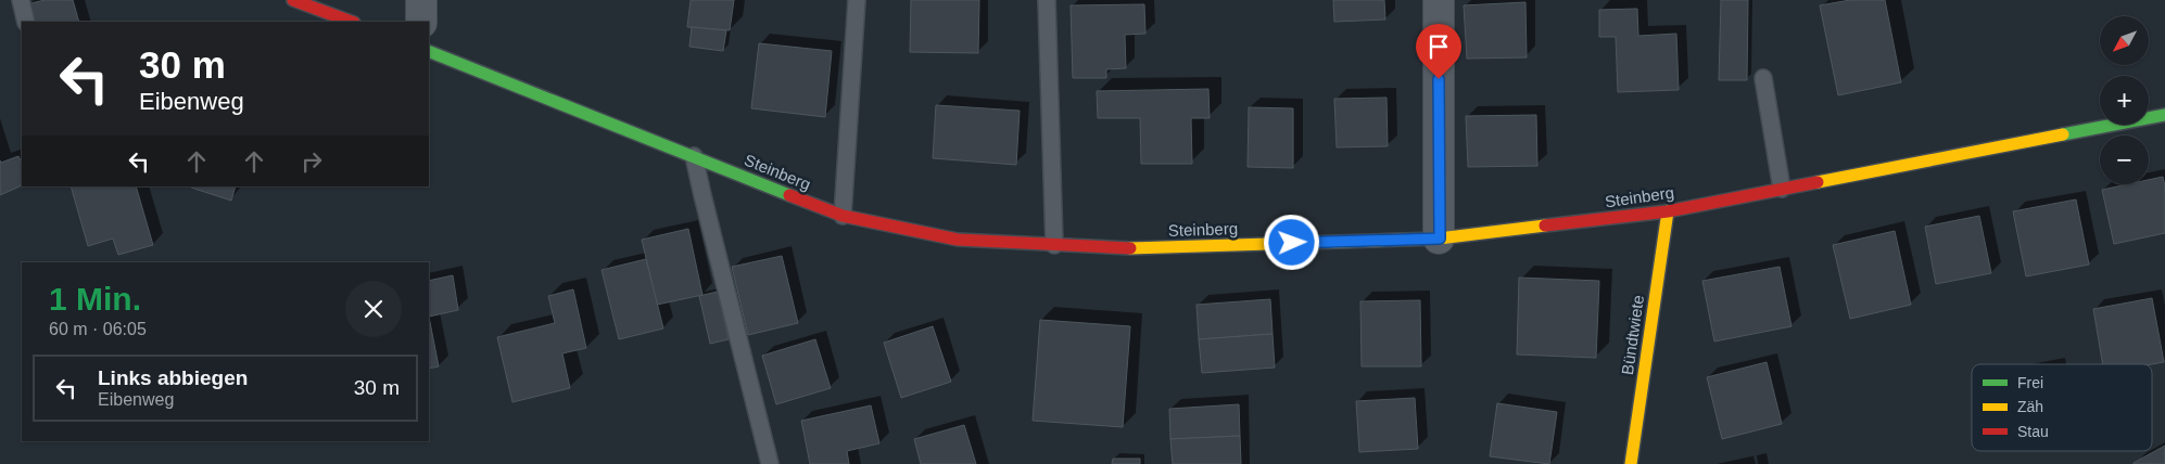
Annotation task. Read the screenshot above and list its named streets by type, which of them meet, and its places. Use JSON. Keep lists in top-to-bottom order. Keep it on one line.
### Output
{"streets":{"street":["Steinberg","Bündtwiete"]},"crossings":[["Steinberg","Bündtwiete"]],"legend":["Frei","Zäh","Stau"],"north":"bottom left","page":{"map_buttons":["+","−"],"turn":["30 m","Eibenweg"],"heading":["1 Min.","60 m · 06:05"],"list":[{"name":"Links abbiegen","note":"Eibenweg","value":"30 m"}]}}
